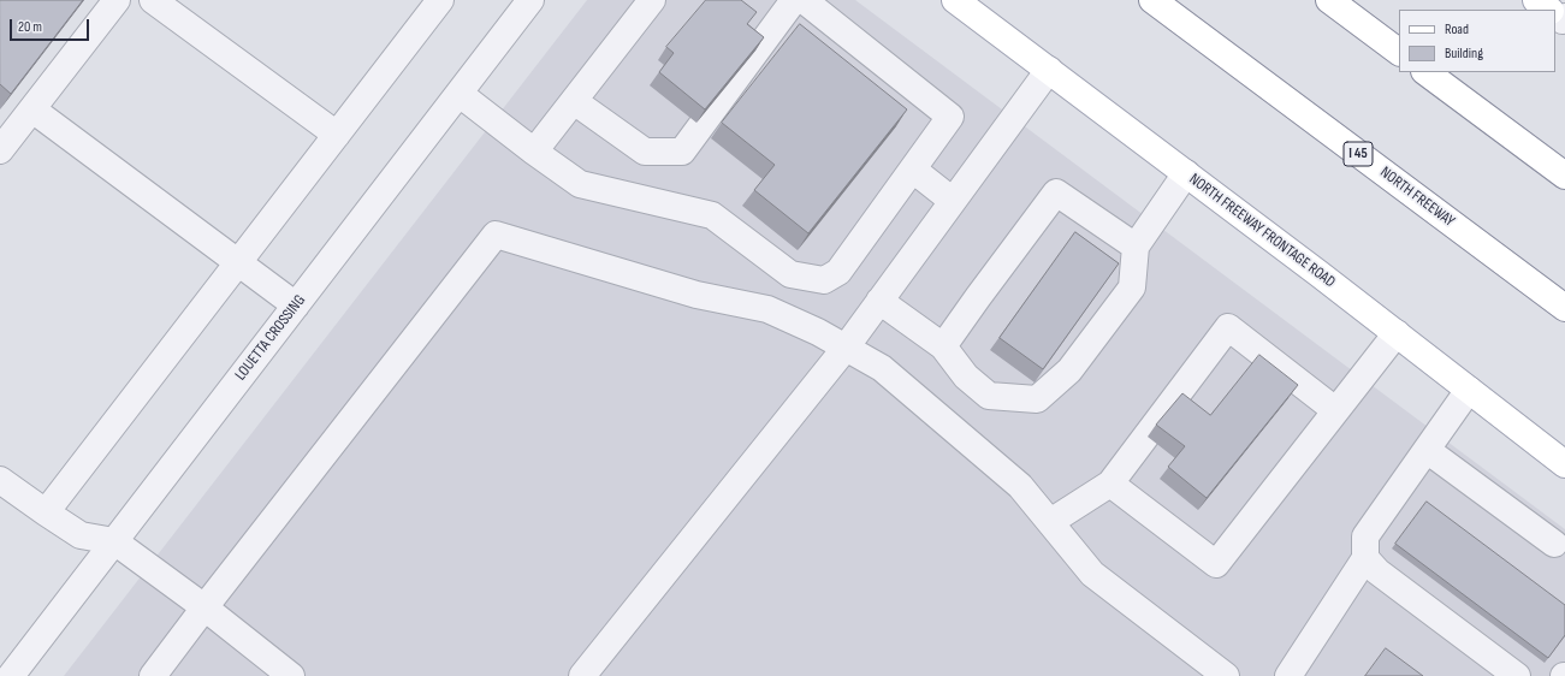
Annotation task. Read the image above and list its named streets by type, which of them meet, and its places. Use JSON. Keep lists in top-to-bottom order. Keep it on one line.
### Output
{"streets":{"main road":["I 45","NORTH FREEWAY","NORTH FREEWAY FRONTAGE ROAD"],"street":["LOUETTA CROSSING"]},"legend":["Road","Building"],"scale_bar":"20 m"}
